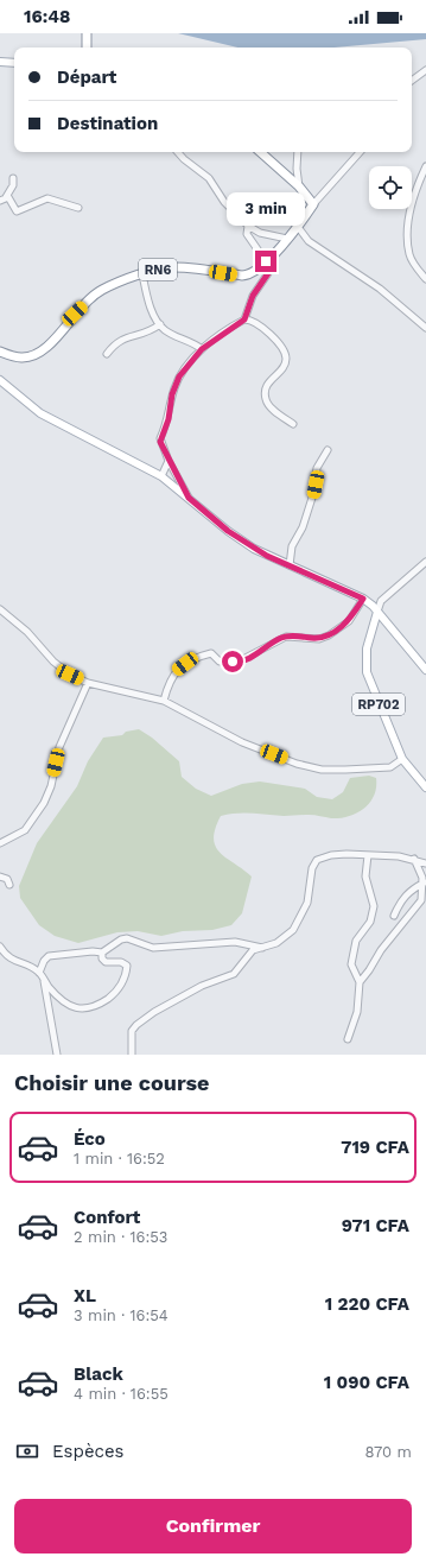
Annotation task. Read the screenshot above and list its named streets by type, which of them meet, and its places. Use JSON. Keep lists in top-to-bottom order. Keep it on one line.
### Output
{"streets":{"highway":["RN6"],"main road":["RP702"]},"page":{"status":"16:48","banner":["Départ","Destination"],"bubble":"3 min","heading":"Choisir une course","list":[{"name":"Éco","note":"1 min · 16:52","value":"719 CFA"},{"name":"Confort","note":"2 min · 16:53","value":"971 CFA"},{"name":"XL","note":"3 min · 16:54","value":"1 220 CFA"},{"name":"Black","note":"4 min · 16:55","value":"1 090 CFA"}],"pay":["Espèces","870 m"],"buttons":"Confirmer"}}
